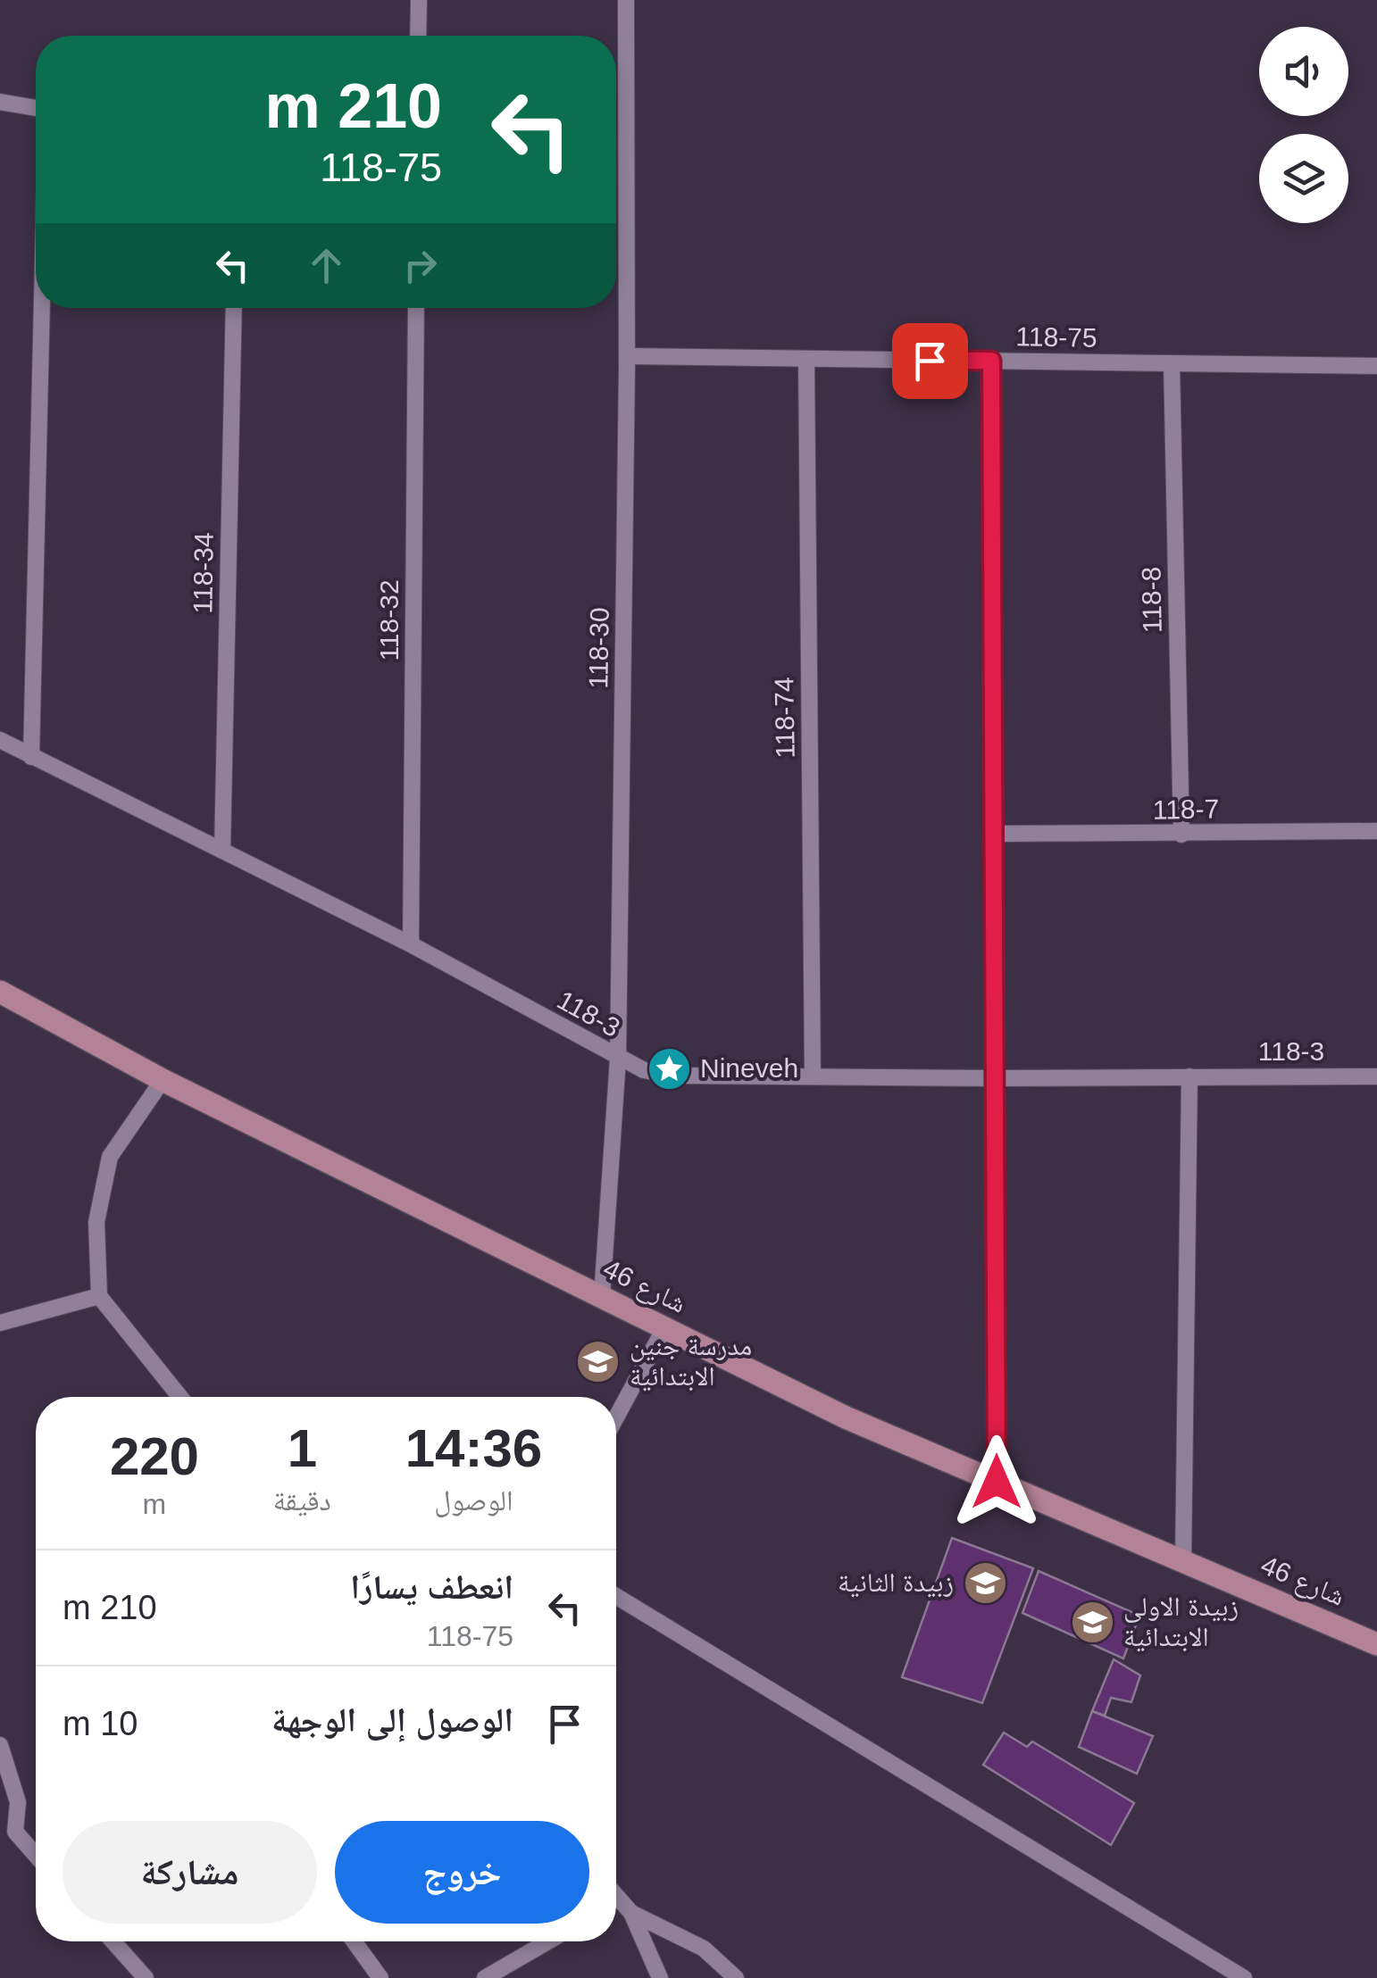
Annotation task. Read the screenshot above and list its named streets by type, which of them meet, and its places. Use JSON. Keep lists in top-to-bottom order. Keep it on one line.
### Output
{"streets":{"main road":["شارع 46"],"street":["118-75","118-34","118-8","118-32","118-30","118-74","118-7","118-3"]},"crossings":[["118-75","118-8"],["118-75","118-30"],["118-75","118-74"],["118-34","118-3"],["118-8","118-7"],["118-32","118-3"],["118-30","118-3"],["118-30","شارع 46"],["118-74","118-3"]],"places":{"place":["Nineveh"],"school or university":["مدرسة جنين الابتدائية","زبيدة الثانية","زبيدة الاولى الابتدائية"]},"page":{"turn":["210 m","118-75"],"eta":["14:36","الوصول","1","دقيقة","220","m"],"list":[{"name":"انعطف يسارًا","note":"118-75","value":"210 m"},{"name":"الوصول إلى الوجهة","value":"10 m"}],"buttons":["خروج","مشاركة"]}}
